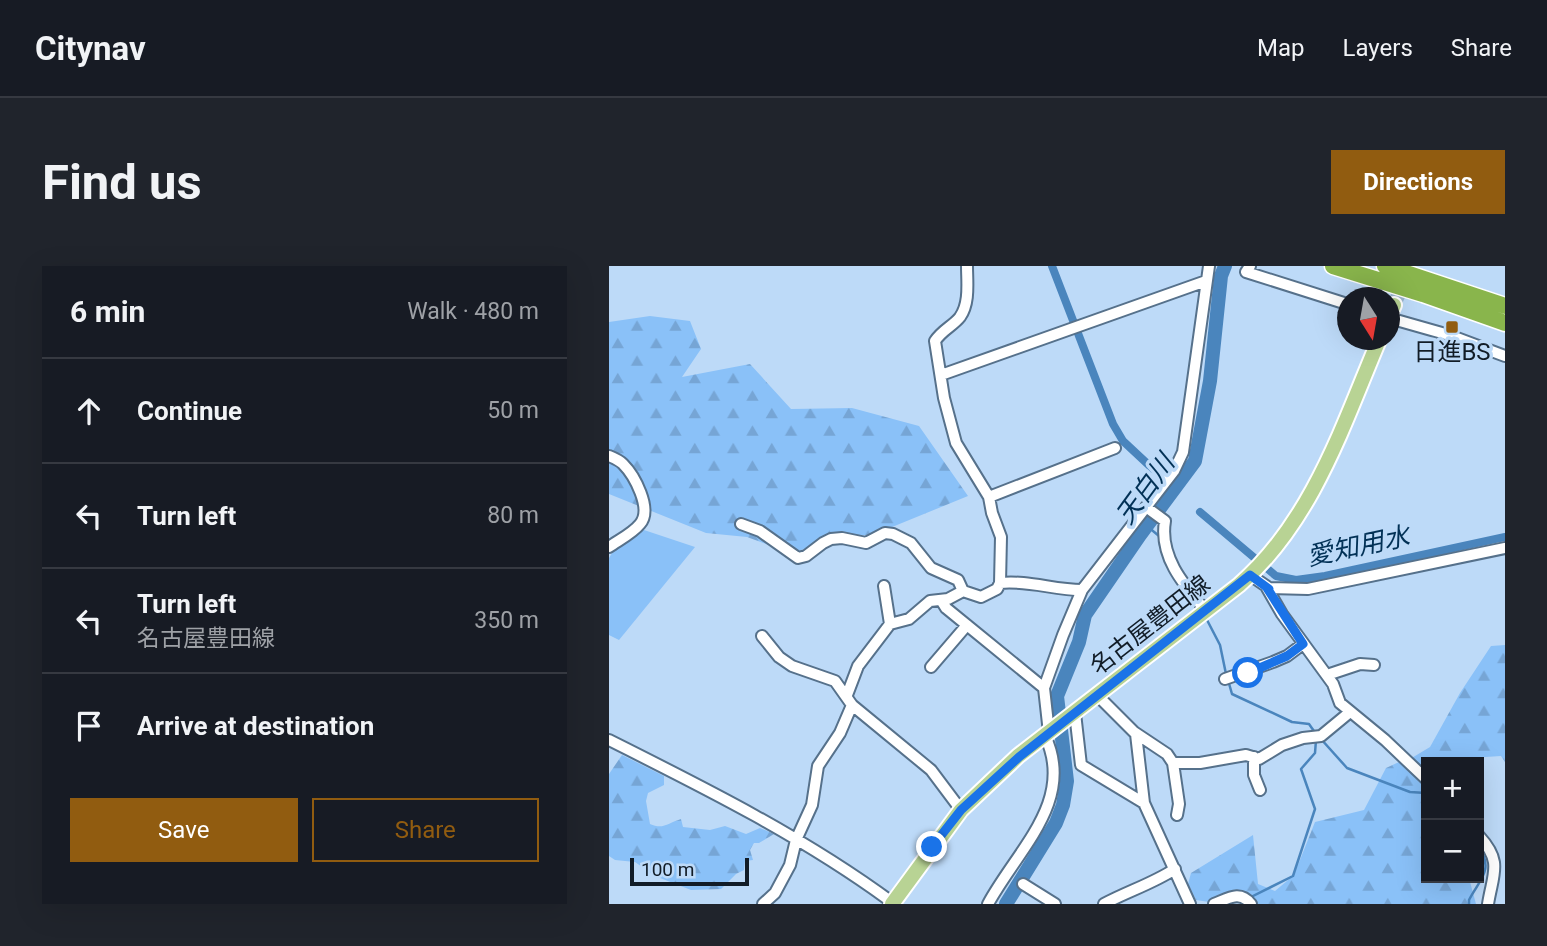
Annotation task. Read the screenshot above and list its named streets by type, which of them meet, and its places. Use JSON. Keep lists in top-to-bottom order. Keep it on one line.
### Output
{"streets":{"main road":["名古屋豊田線"]},"water":["天白川","愛知用水"],"places":{"transit":["日進BS"]},"scale_bar":"100 m","north":"bottom","page":{"header":"Citynav","nav":["Map","Layers","Share"],"buttons":["Directions",["Save","Share"]],"title":"Find us","heading":["6 min","Walk · 480 m"],"list":[["Continue","50 m"],["Turn left","80 m"],["Turn left","名古屋豊田線","350 m"],"Arrive at destination"],"map_buttons":["+","−"],"scale":"100 m"}}
